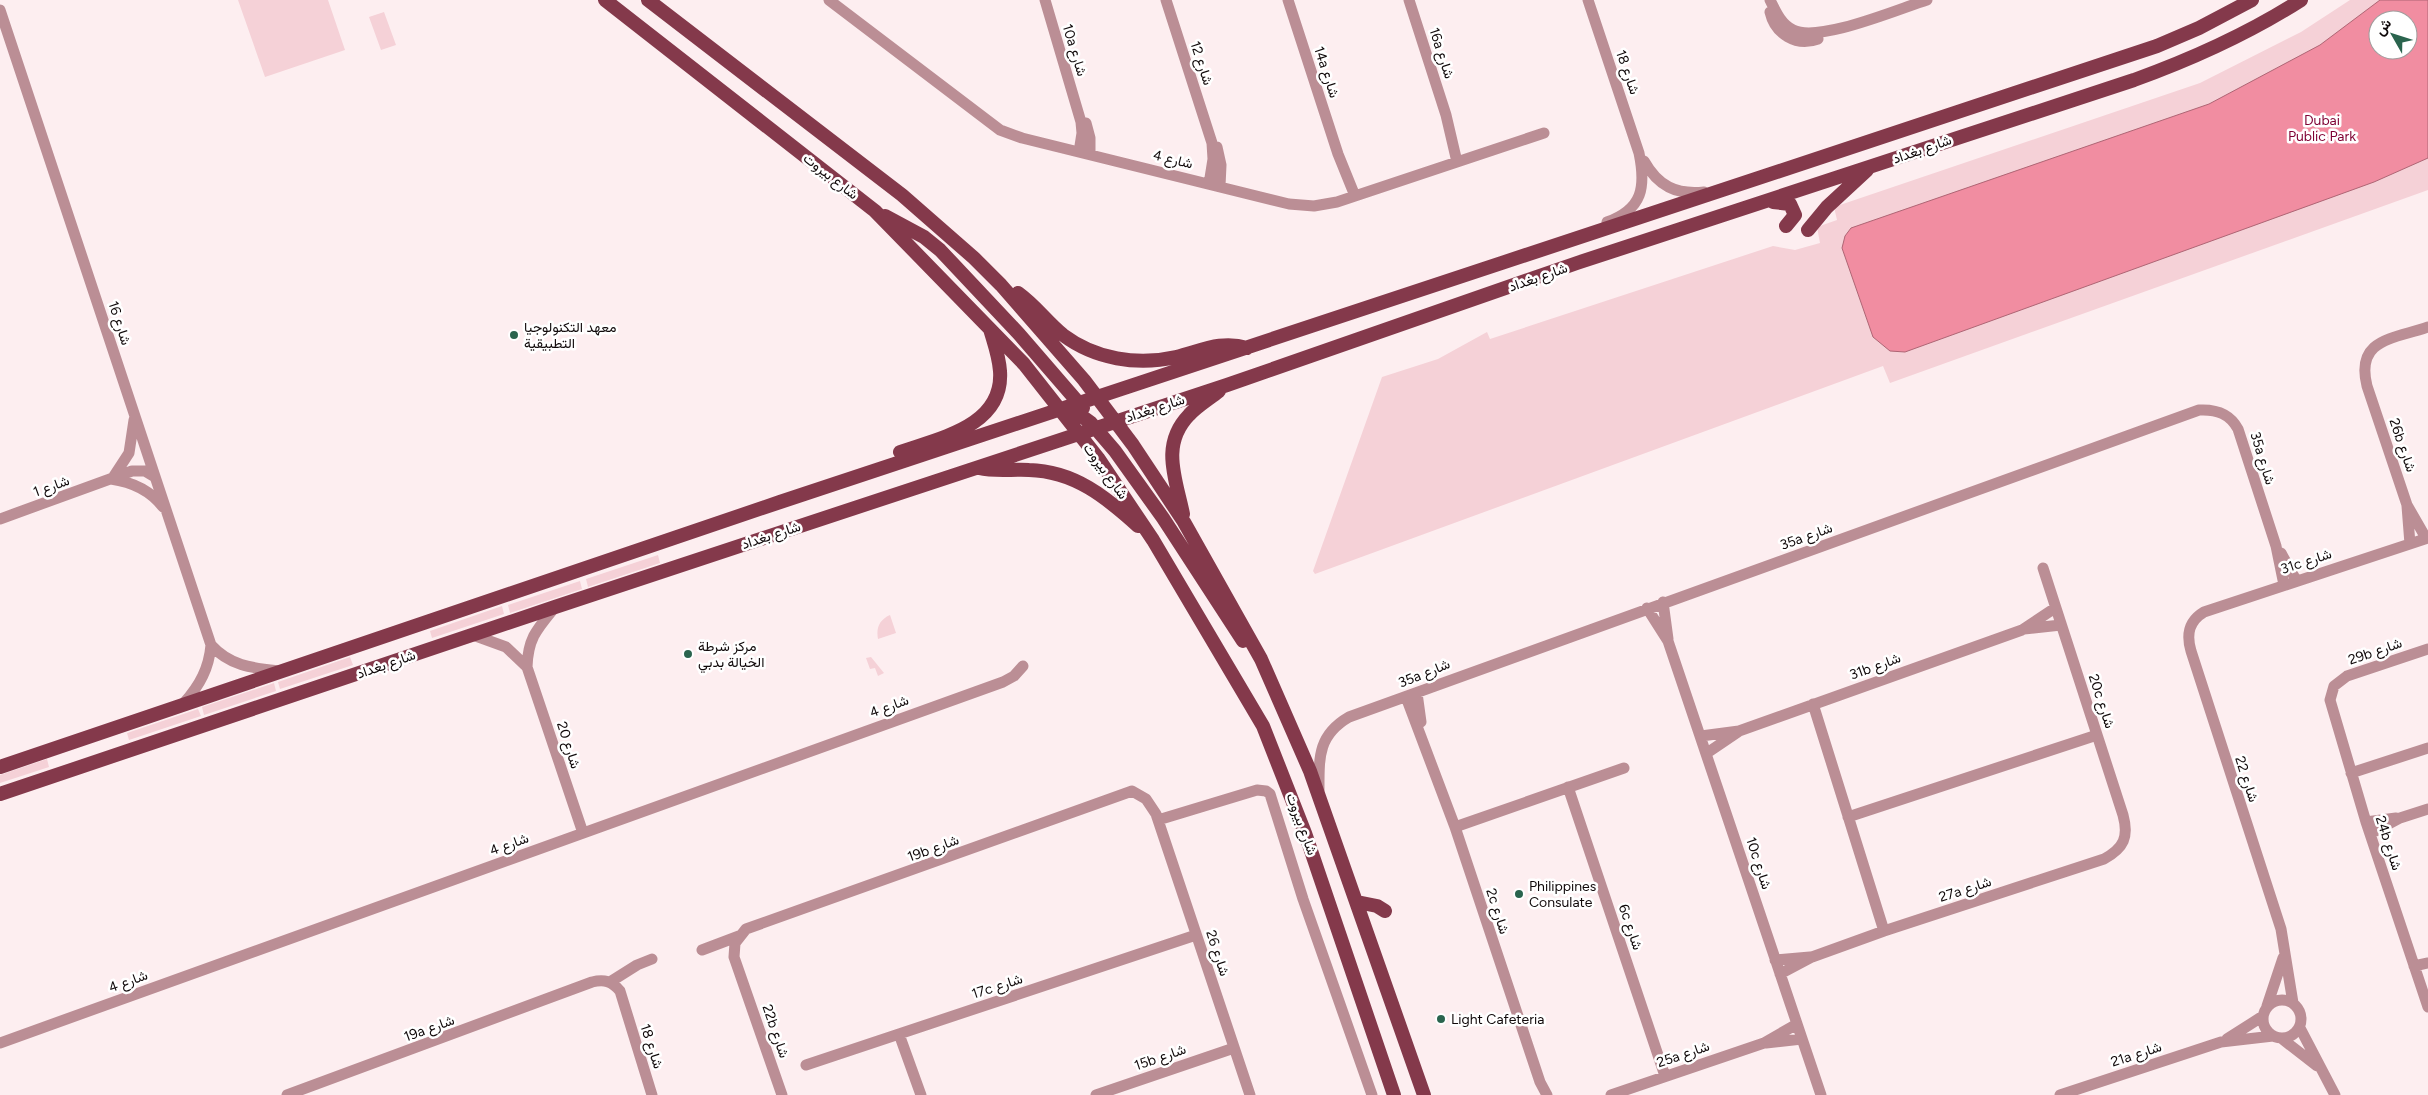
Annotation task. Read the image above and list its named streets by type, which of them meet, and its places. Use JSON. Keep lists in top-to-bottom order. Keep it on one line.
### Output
{"streets":{"main road":["شارع بغداد","شارع بيروت"],"street":["10a شارع","16a شارع","شارع 12","14a شارع","شارع 18","شارع 4","شارع 16","26b شارع","35a شارع","شارع 1","31c شارع","29b شارع","31b شارع","20c شارع","شارع 20","شارع 22","24b شارع","19b شارع","10c شارع","27a شارع","2c شارع","6c شارع","شارع 26","17c شارع","19a شارع","22b شارع","25a شارع","21a شارع","15b شارع"]},"crossings":[["10a شارع","شارع 4"],["16a شارع","شارع 4"],["شارع 12","شارع 4"],["14a شارع","شارع 4"],["شارع 18","شارع بغداد"],["شارع بغداد","شارع بيروت"],["شارع بغداد","شارع 16"],["شارع بغداد","شارع 20"],["شارع 4","شارع 20"],["شارع بيروت","35a شارع"],["شارع 16","شارع 1"],["26b شارع","31c شارع"],["35a شارع","31c شارع"],["35a شارع","10c شارع"],["35a شارع","2c شارع"],["31c شارع","شارع 22"],["29b شارع","24b شارع"],["31b شارع","20c شارع"],["31b شارع","10c شارع"],["20c شارع","27a شارع"],["شارع 22","21a شارع"],["19b شارع","شارع 26"],["19b شارع","22b شارع"],["10c شارع","27a شارع"],["10c شارع","25a شارع"],["6c شارع","25a شارع"],["شارع 26","17c شارع"],["شارع 26","15b شارع"]],"parks":["Dubai Public Park"],"places":["معهد التكنولوجيا التطبيقية","مركز شرطة الخيالة بدبي","Philippines Consulate","Light Cafeteria"],"north":"top left"}
